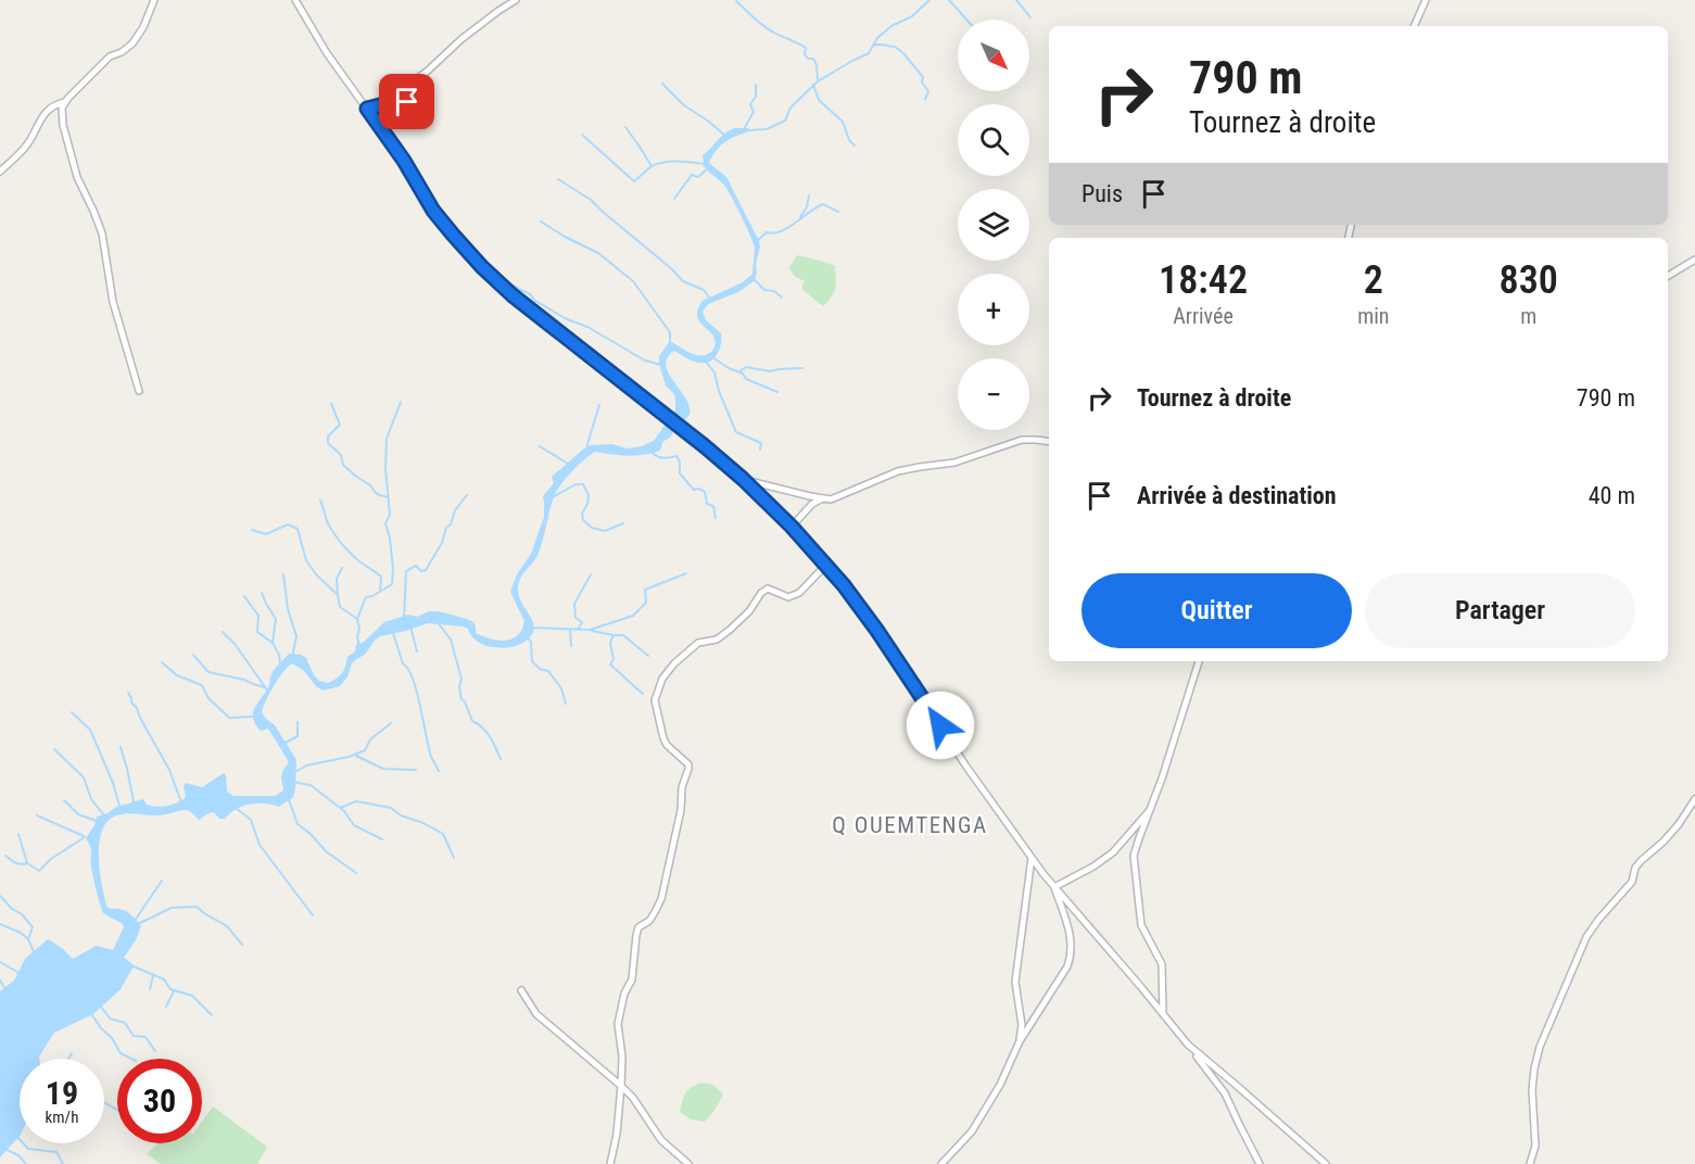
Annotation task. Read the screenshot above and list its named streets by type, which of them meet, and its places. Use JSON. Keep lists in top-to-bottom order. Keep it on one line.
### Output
{"districts":["Q OUEMTENGA"],"north":"bottom right","page":{"map_buttons":["+","−"],"turn":["790 m","Tournez à droite"],"then":"Puis","eta":["18:42","Arrivée","2","min","830","m"],"list":[{"name":"Tournez à droite","value":"790 m"},{"name":"Arrivée à destination","value":"40 m"}],"buttons":["Quitter","Partager"],"speed":"19 km/h","limit":"30"}}
